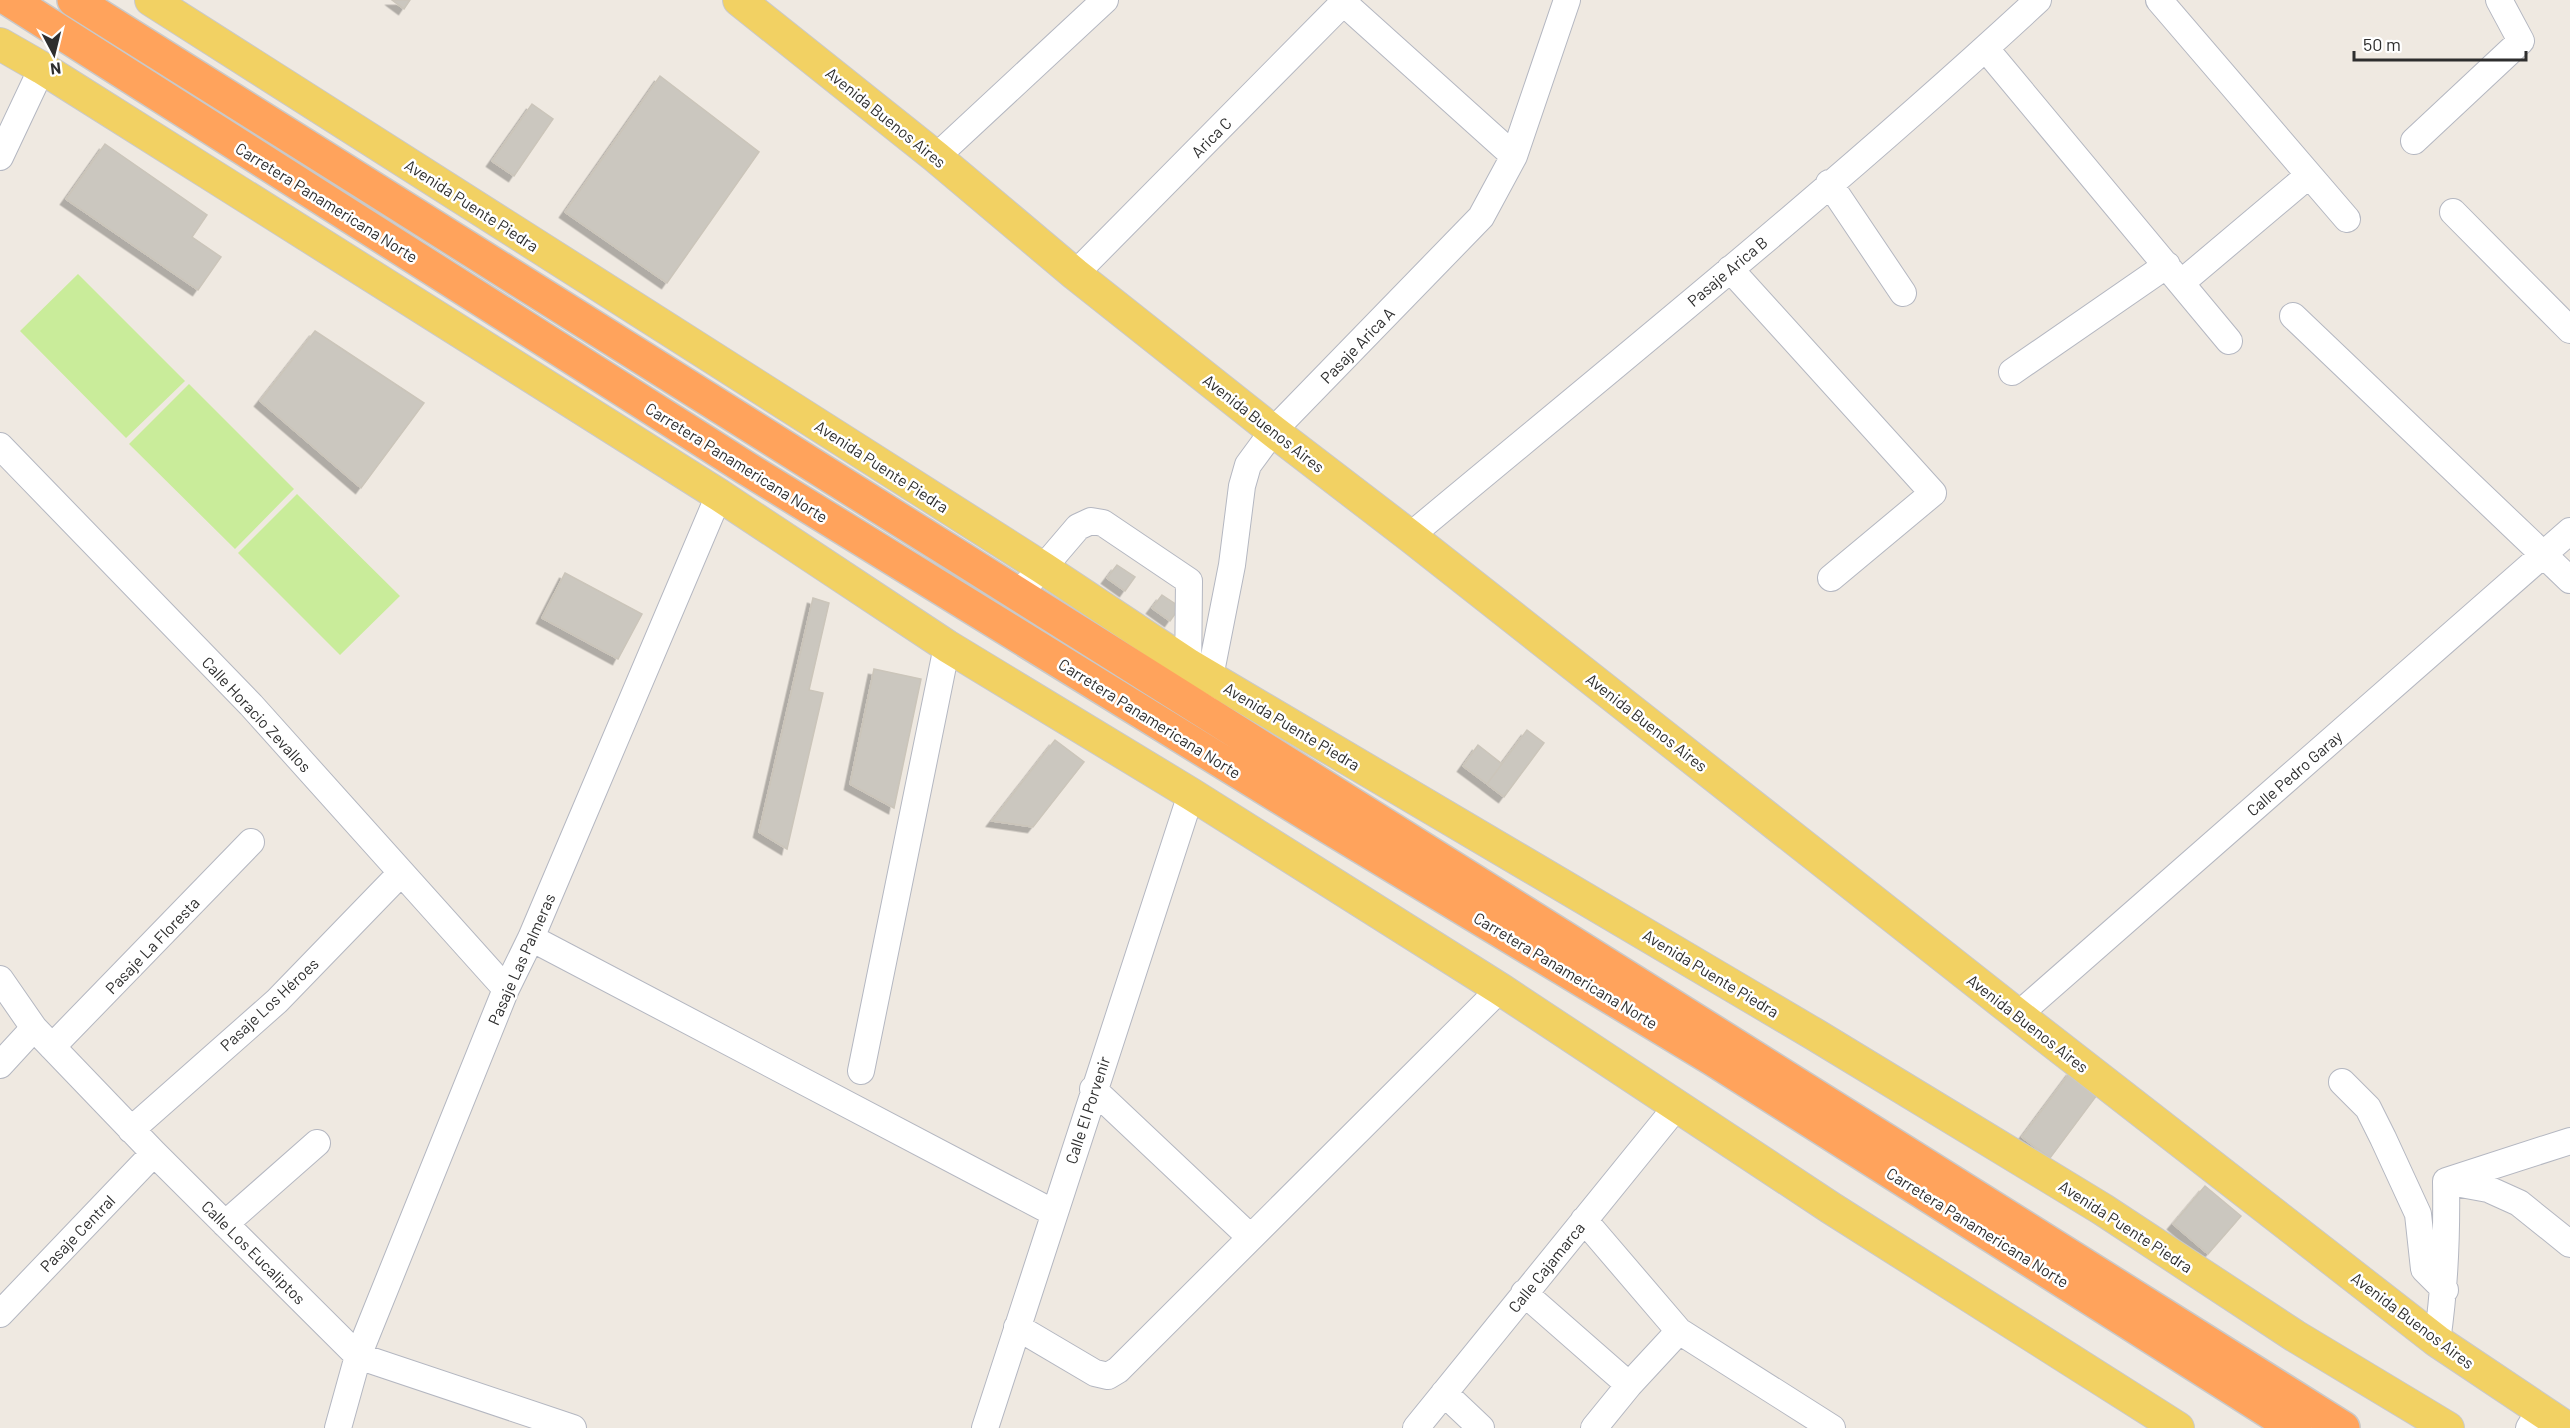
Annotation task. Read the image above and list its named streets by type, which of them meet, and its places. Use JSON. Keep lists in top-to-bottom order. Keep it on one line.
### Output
{"streets":{"highway":["Carretera Panamericana Norte"],"main road":["Avenida Buenos Aires","Avenida Puente Piedra"],"street":["Arica C","Pasaje Arica B","Pasaje Arica A","Calle Horacio Zevallos","Calle Pedro Garay","Pasaje La Floresta","Pasaje Las Palmeras","Pasaje Los Héroes","Calle El Porvenir","Pasaje Central","Calle Los Eucaliptos","Calle Cajamarca"]},"crossings":[["Avenida Buenos Aires","Arica C"],["Avenida Buenos Aires","Pasaje Arica B"],["Avenida Buenos Aires","Pasaje Arica A"],["Avenida Buenos Aires","Calle Pedro Garay"],["Carretera Panamericana Norte","Pasaje Arica A"],["Avenida Puente Piedra","Pasaje Arica A"],["Calle Horacio Zevallos","Pasaje Las Palmeras"],["Calle Horacio Zevallos","Pasaje Los Héroes"],["Pasaje La Floresta","Calle Los Eucaliptos"],["Pasaje Las Palmeras","Calle Los Eucaliptos"],["Pasaje Los Héroes","Calle Los Eucaliptos"],["Pasaje Central","Calle Los Eucaliptos"]],"scale_bar":"50 m","north":"bottom"}
